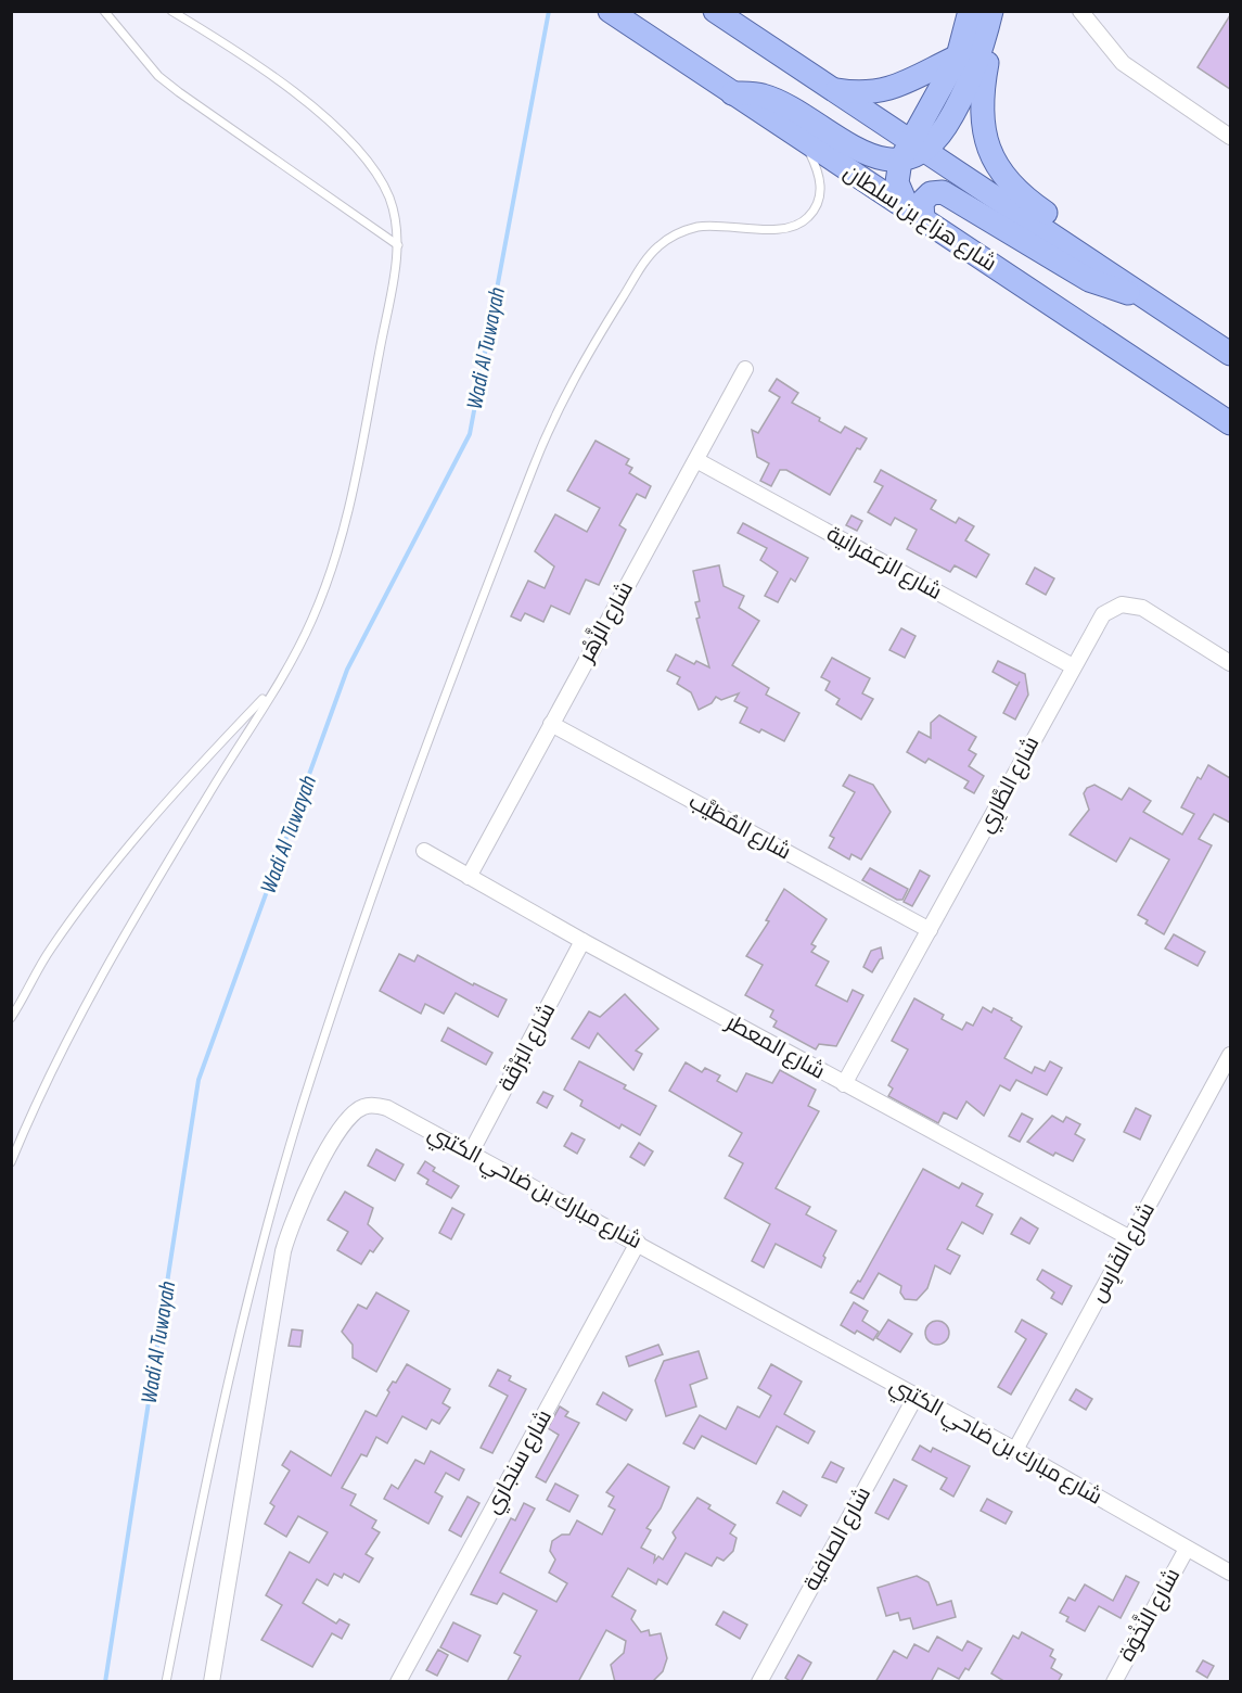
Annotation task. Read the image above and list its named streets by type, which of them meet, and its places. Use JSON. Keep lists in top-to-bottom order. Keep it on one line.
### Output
{"streets":{"main road":["شارع هزاع بن سلطان"],"street":["شارع الزعفرانية","شارع الزَّهْر","شارع الطَّارِي","شارع المُطَيَّب","شارع البَرْقَة","شارع المعطر","شارع مبارك بن ضاحي الكتبي","شارع الفَارِس","شارع سنجاري","شارع الصافية","شارع النَّخْوَة"]},"crossings":[["شارع الزعفرانية","شارع الزَّهْر"],["شارع الزعفرانية","شارع الطَّارِي"],["شارع الزَّهْر","شارع المُطَيَّب"],["شارع الزَّهْر","شارع المعطر"],["شارع الطَّارِي","شارع المُطَيَّب"],["شارع الطَّارِي","شارع المعطر"],["شارع البَرْقَة","شارع المعطر"],["شارع البَرْقَة","شارع مبارك بن ضاحي الكتبي"],["شارع المعطر","شارع الفَارِس"],["شارع مبارك بن ضاحي الكتبي","شارع الفَارِس"],["شارع مبارك بن ضاحي الكتبي","شارع سنجاري"],["شارع مبارك بن ضاحي الكتبي","شارع الصافية"],["شارع مبارك بن ضاحي الكتبي","شارع النَّخْوَة"]],"water":["Wadi Al Tuwayah"]}
